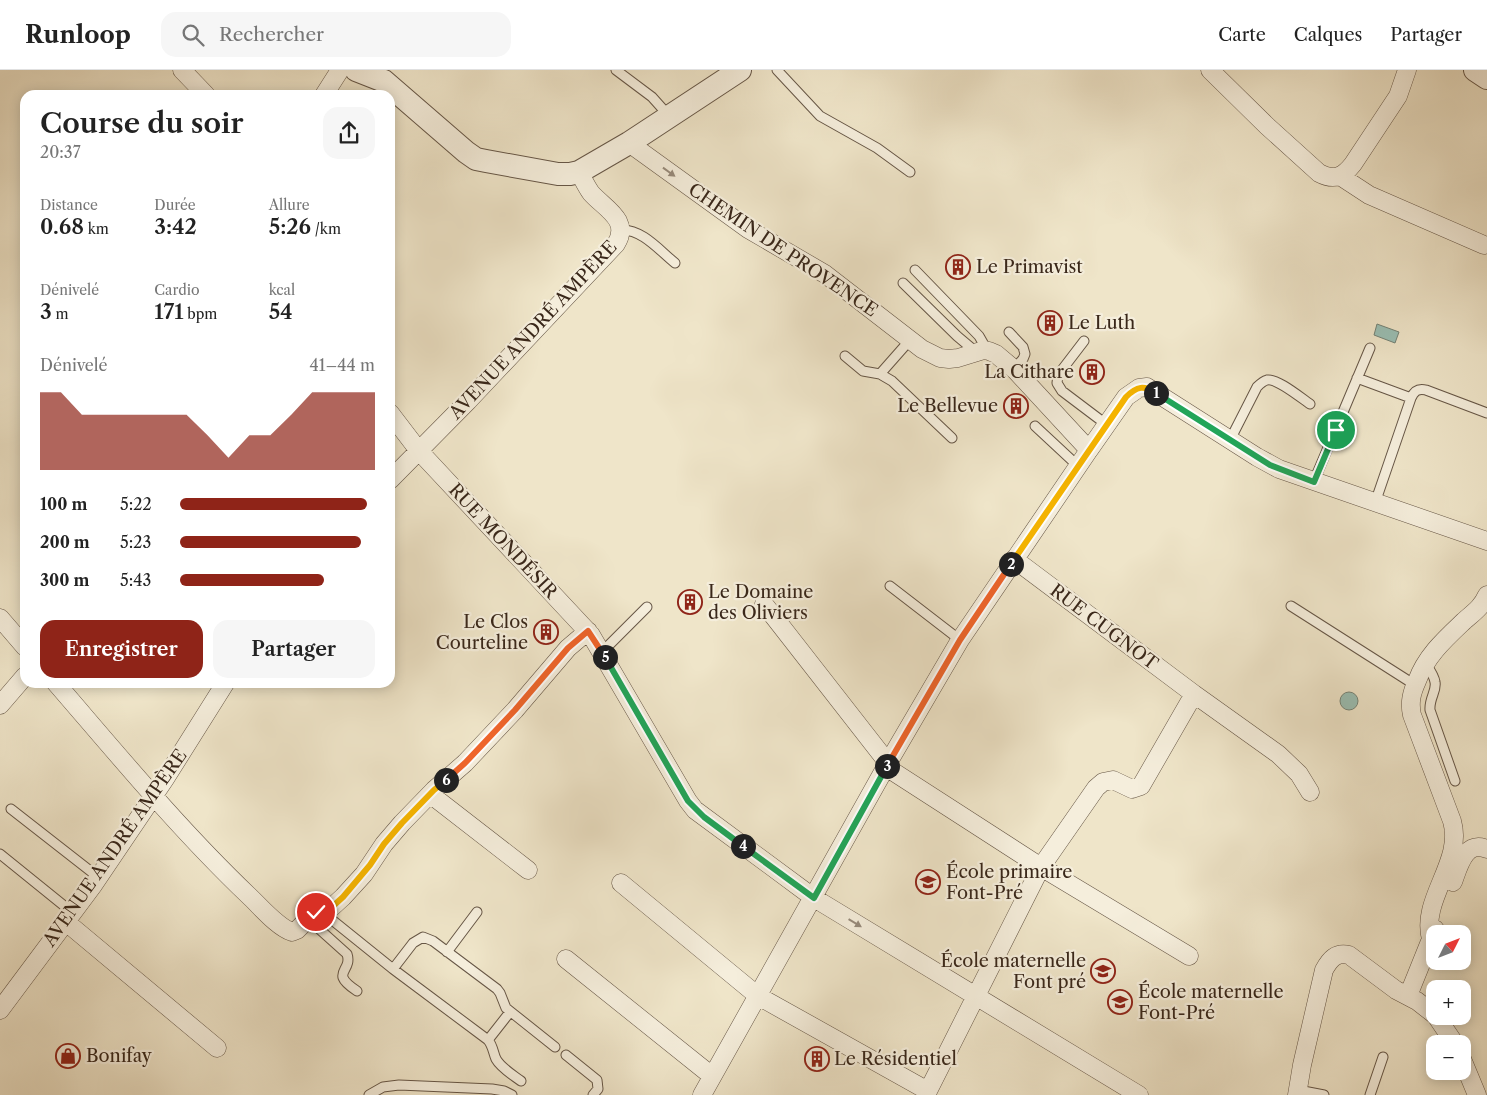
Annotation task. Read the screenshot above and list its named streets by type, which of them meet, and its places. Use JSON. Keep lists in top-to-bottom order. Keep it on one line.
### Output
{"streets":{"street":["CHEMIN DE PROVENCE","AVENUE ANDRÉ AMPÈRE","RUE MONDÉSIR","RUE CUGNOT"]},"crossings":[["AVENUE ANDRÉ AMPÈRE","RUE MONDÉSIR"]],"one_way":["CHEMIN DE PROVENCE"],"places":{"building":["Le Primavist","Le Luth","La Cithare","Le Bellevue","Le Domaine des Oliviers","Le Clos Courteline","Le Résidentiel"],"school or university":["École primaire Font-Pré","École maternelle Font pré","École maternelle Font-Pré"],"shop":["Bonifay"]},"north":"top right","page":{"header":"Runloop","search":"Rechercher","nav":["Carte","Calques","Partager"],"heading":["Course du soir","20:37"],"stats":[["Distance","0.68 km"],["Durée","3:42"],["Allure","5:26 /km"],["Dénivelé","3 m"],["Cardio","171 bpm"],["kcal","54"]],"chart":["Dénivelé","41–44 m"],"pins":["1","2","5","3","6","4"],"list":[{"name":"100 m","note":"5:22"},{"name":"200 m","note":"5:23"},{"name":"300 m","note":"5:43"}],"buttons":["Enregistrer","Partager"],"map_buttons":["+","−"]}}
